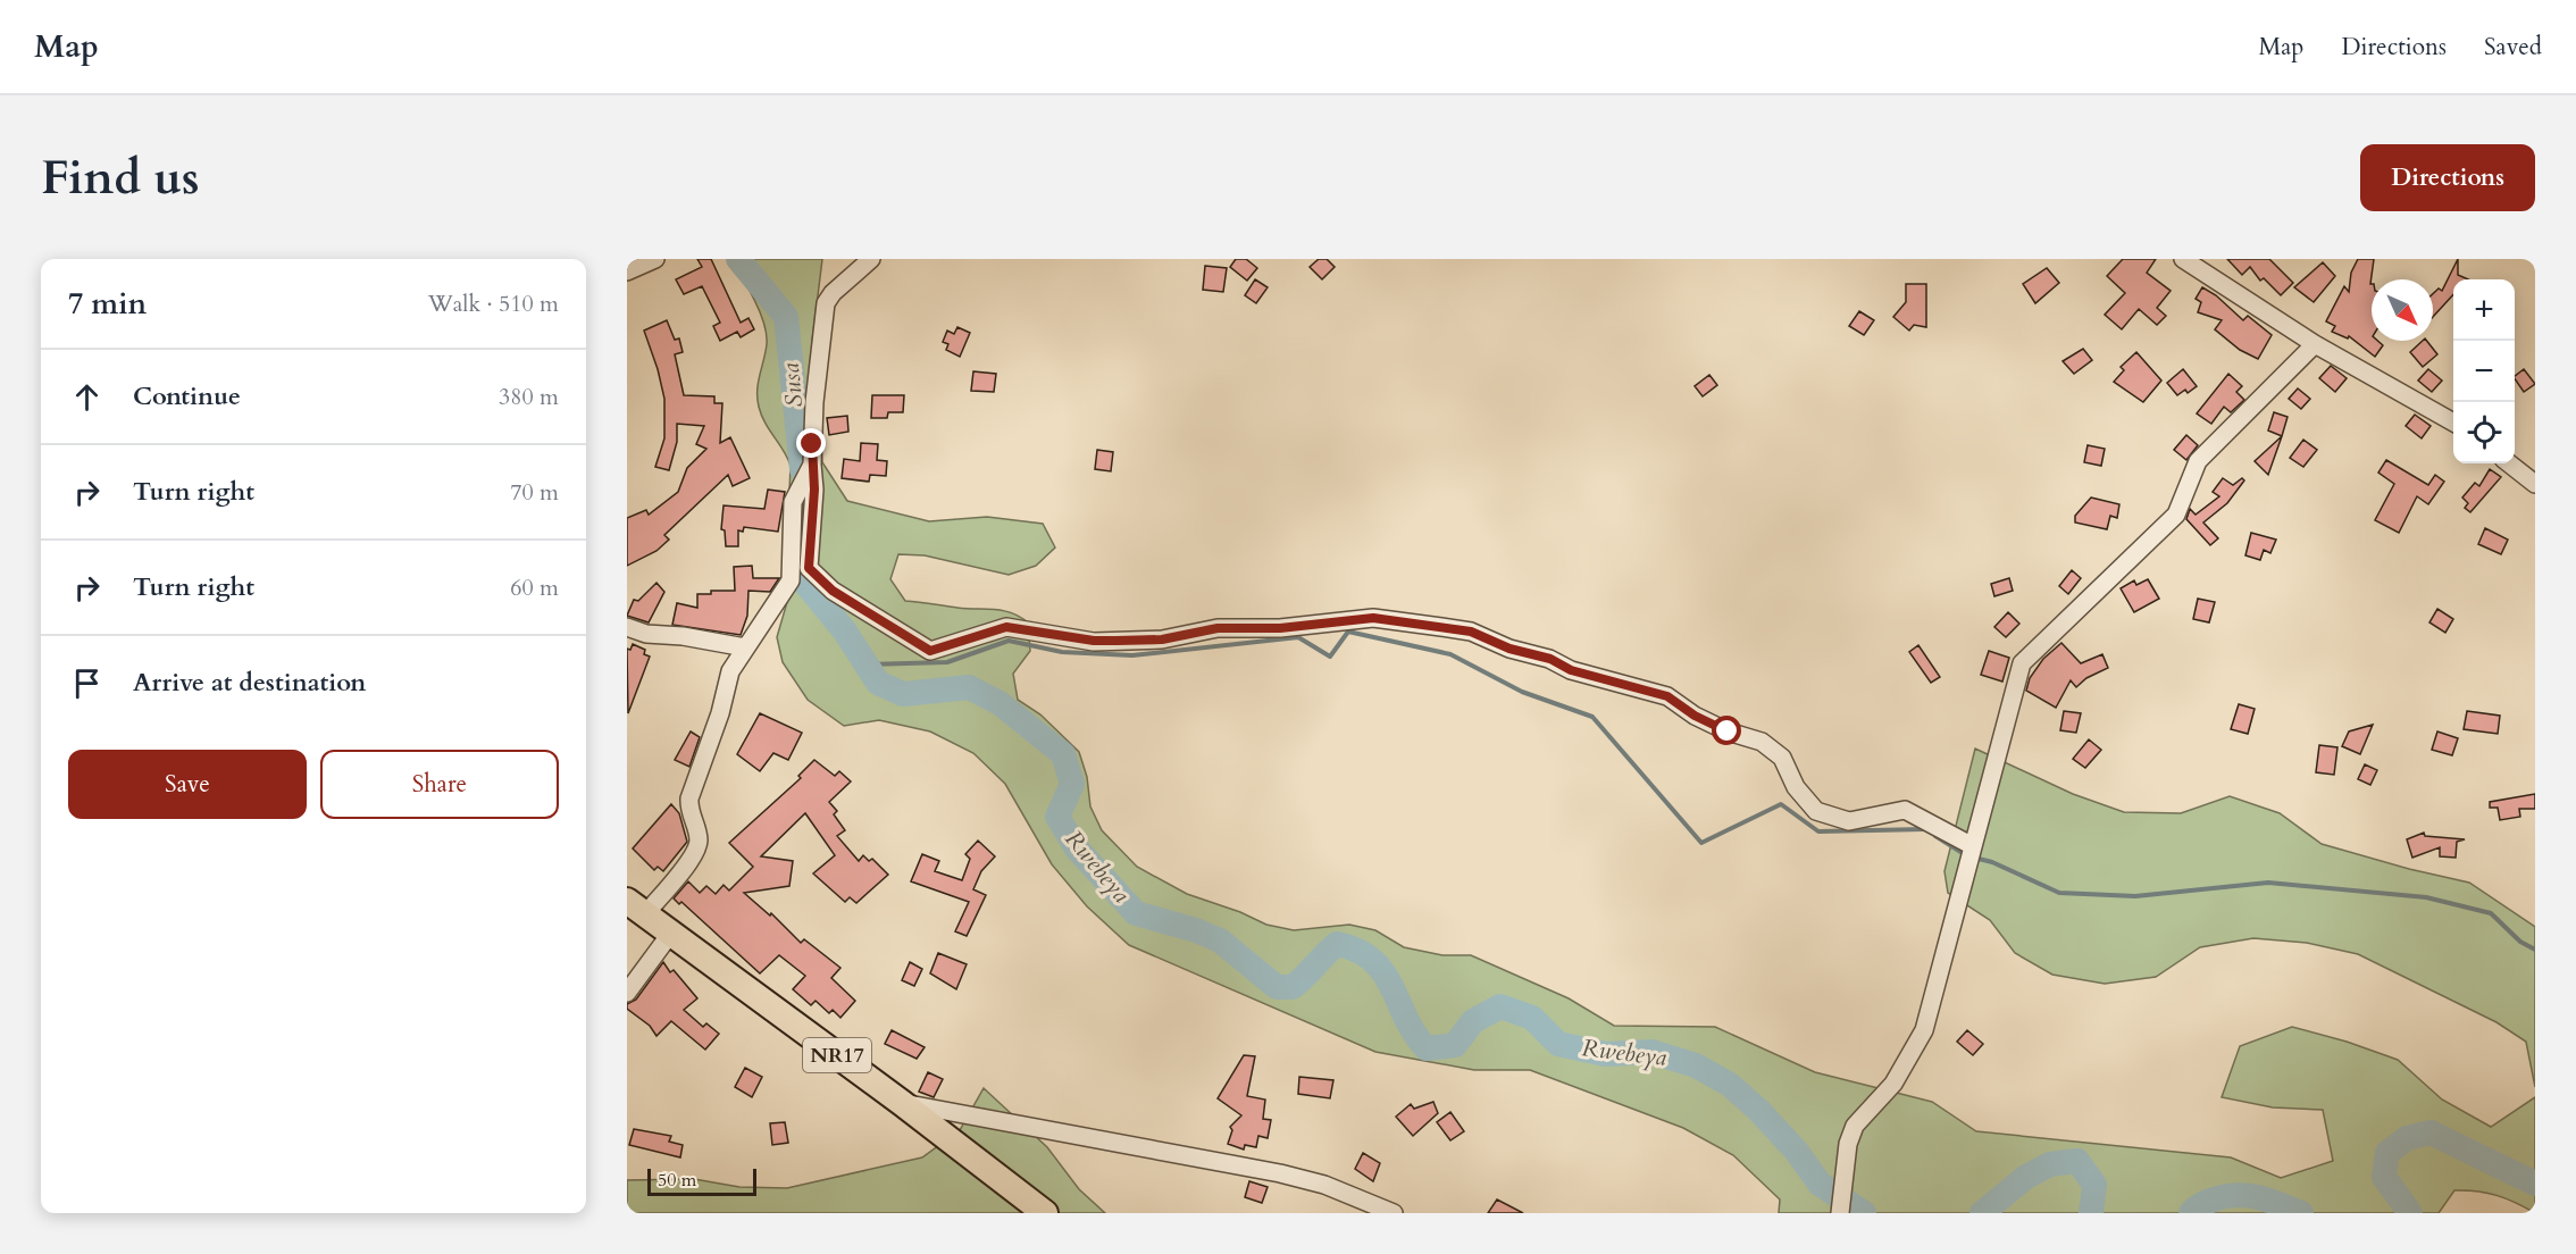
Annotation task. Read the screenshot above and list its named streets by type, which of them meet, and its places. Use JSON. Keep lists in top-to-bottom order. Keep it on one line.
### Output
{"streets":{"main road":["NR17"]},"water":["Susa","Rwebeya"],"scale_bar":"50 m","north":"bottom right","page":{"header":"Map","nav":["Map","Directions","Saved"],"buttons":["Directions",["Save","Share"]],"title":"Find us","heading":["7 min","Walk · 510 m"],"map_buttons":["+","−"],"list":[["Continue","380 m"],["Turn right","70 m"],["Turn right","60 m"],"Arrive at destination"],"scale":"50 m"}}
